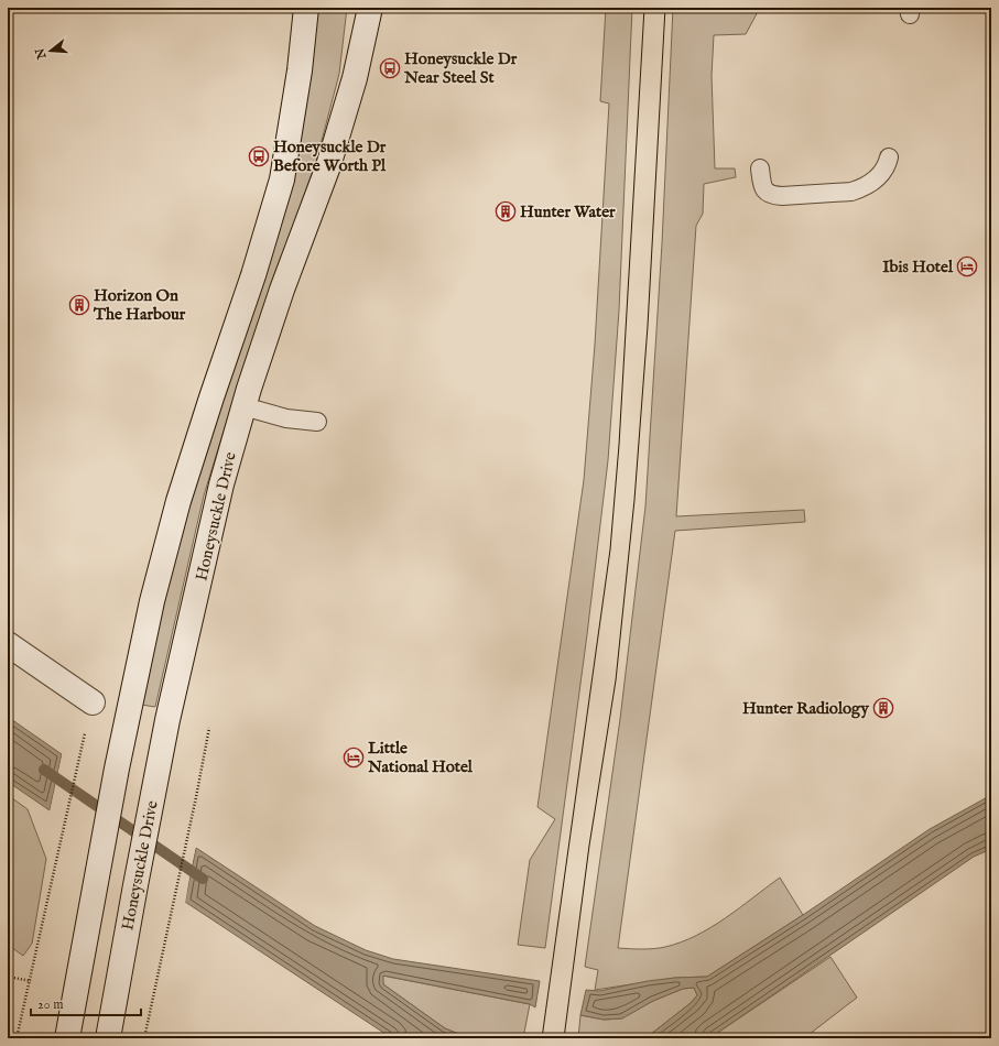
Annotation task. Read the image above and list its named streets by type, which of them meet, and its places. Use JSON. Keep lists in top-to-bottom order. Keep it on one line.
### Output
{"streets":{"main road":["Honeysuckle Drive"]},"places":{"bus stop":["Honeysuckle Dr Near Steel St","Honeysuckle Dr Before Worth Pl"],"building":["Hunter Water","Horizon On The Harbour","Hunter Radiology"],"hotel":["Ibis Hotel","Little National Hotel"]},"scale_bar":"20 m","north":"left"}
